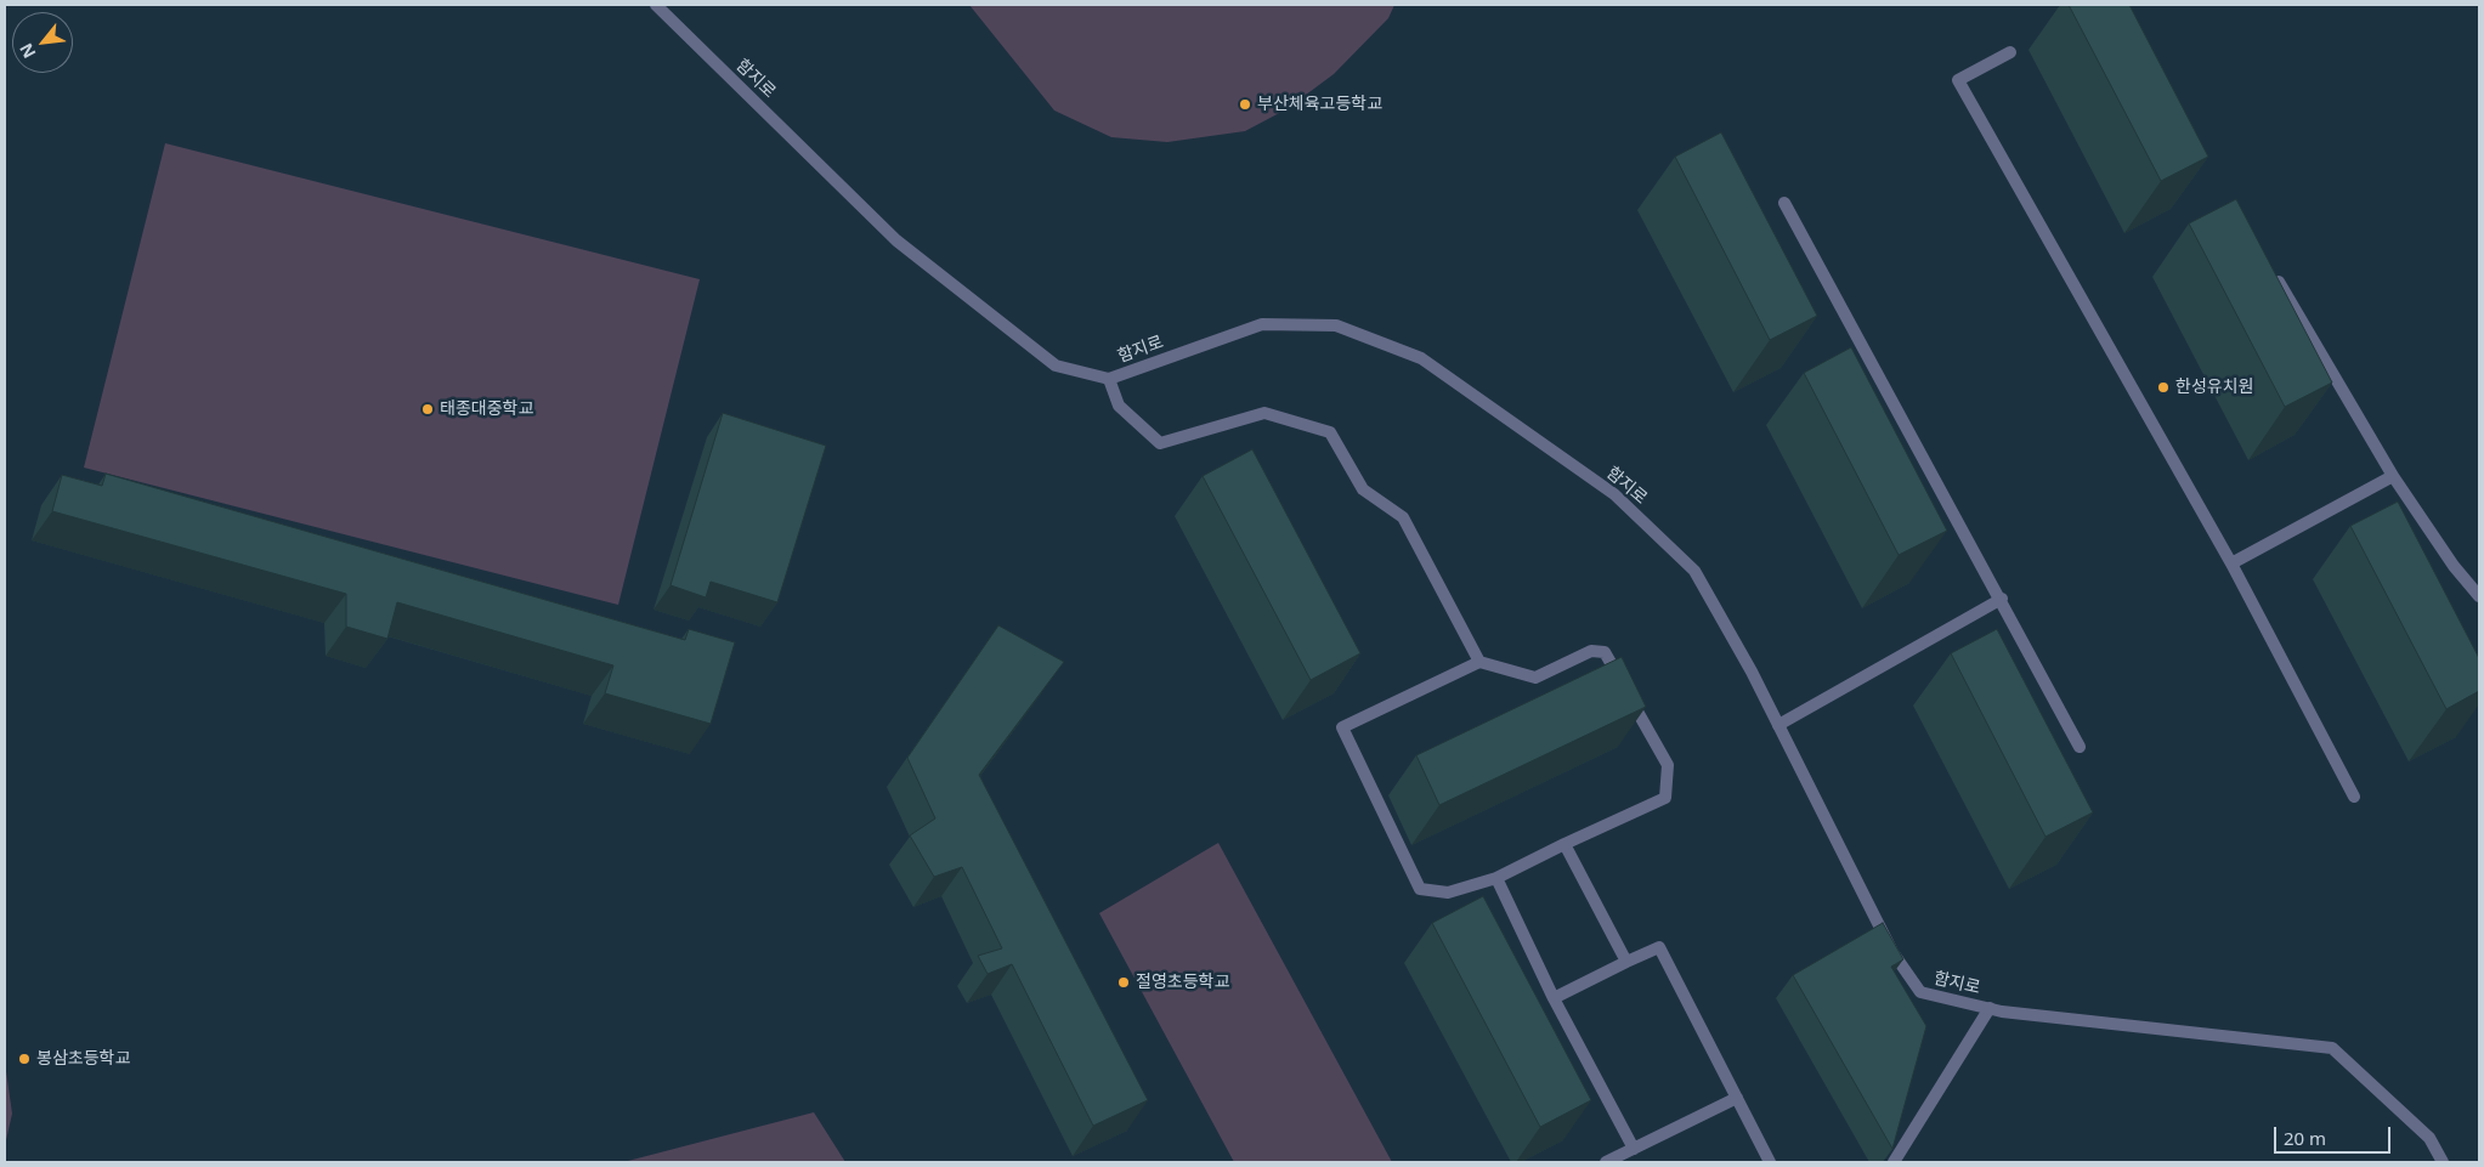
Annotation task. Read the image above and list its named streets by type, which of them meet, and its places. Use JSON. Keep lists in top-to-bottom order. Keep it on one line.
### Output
{"streets":{"street":["함지로"]},"places":["부산체육고등학교","한성유치원","태종대중학교","절영초등학교","봉삼초등학교"],"scale_bar":"20 m","north":"bottom left"}
